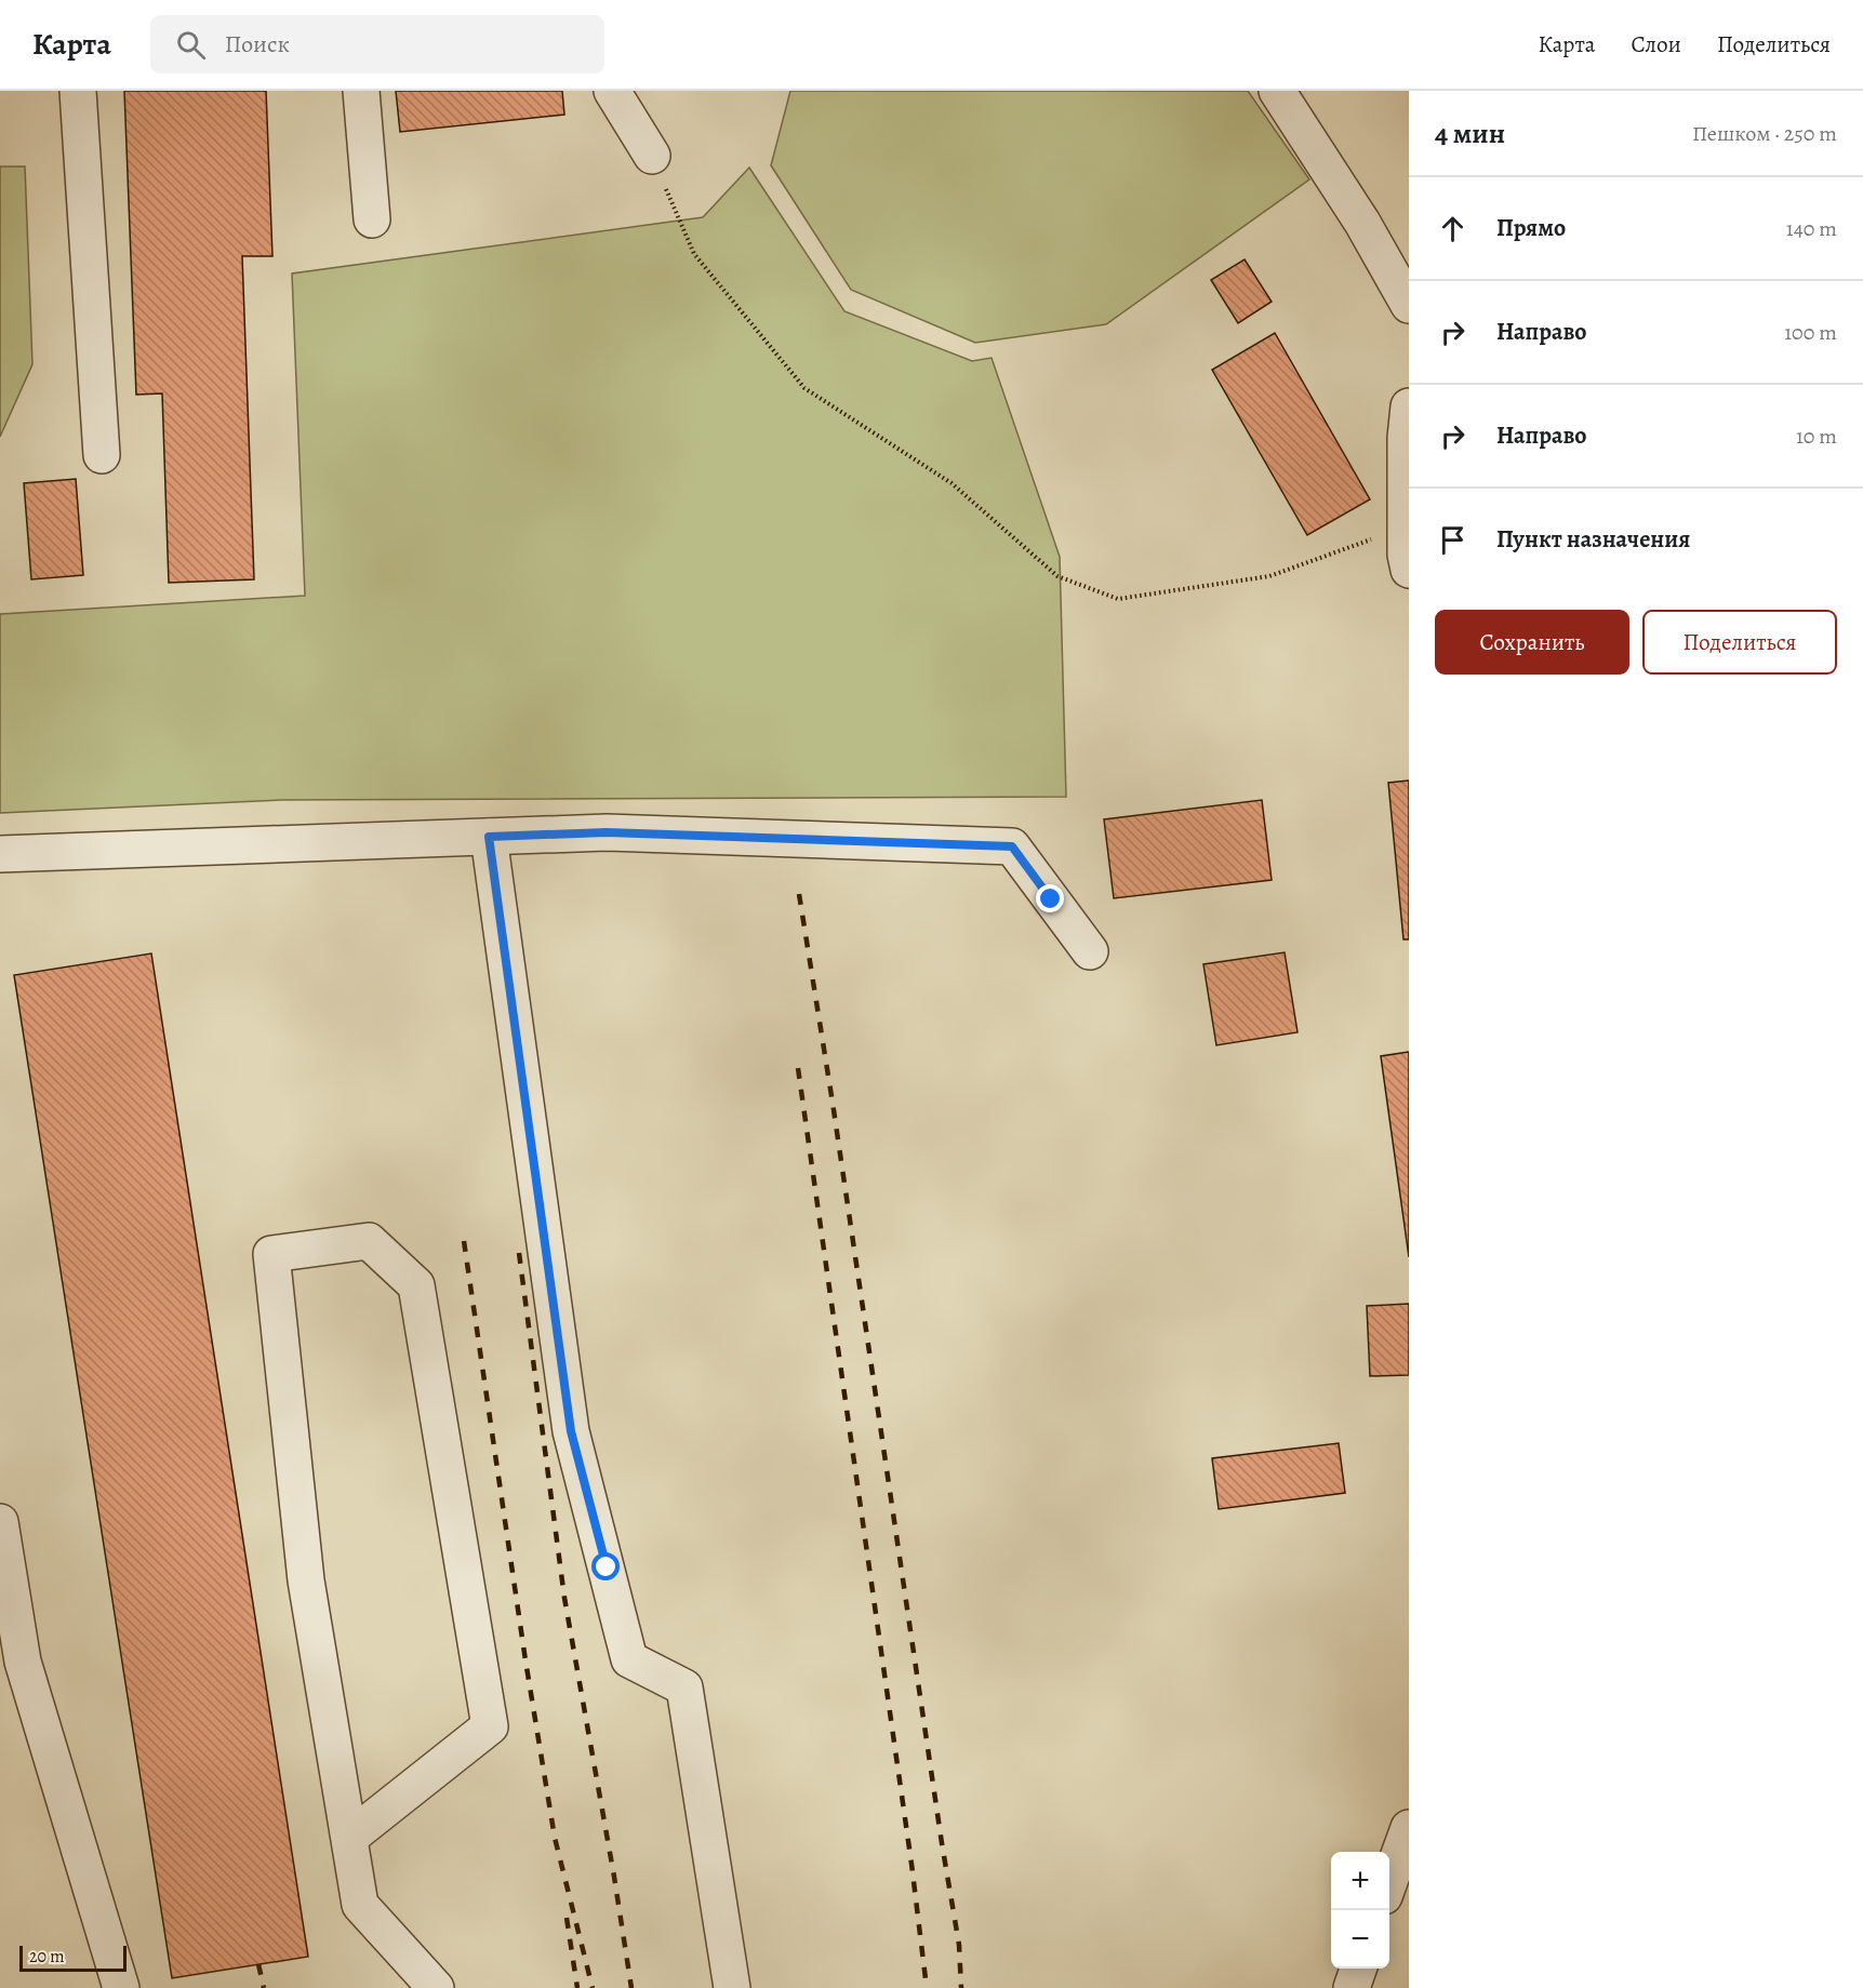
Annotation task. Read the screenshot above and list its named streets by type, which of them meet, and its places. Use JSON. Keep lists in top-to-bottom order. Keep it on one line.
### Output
{"scale_bar":"20 m","page":{"header":"Карта","search":"Поиск","nav":["Карта","Слои","Поделиться"],"heading":["4 мин","Пешком · 250 m"],"list":[["Прямо","140 m"],["Направо","100 m"],["Направо","10 m"],"Пункт назначения"],"buttons":["Сохранить","Поделиться"],"map_buttons":["+","−"],"scale":"20 m"}}
